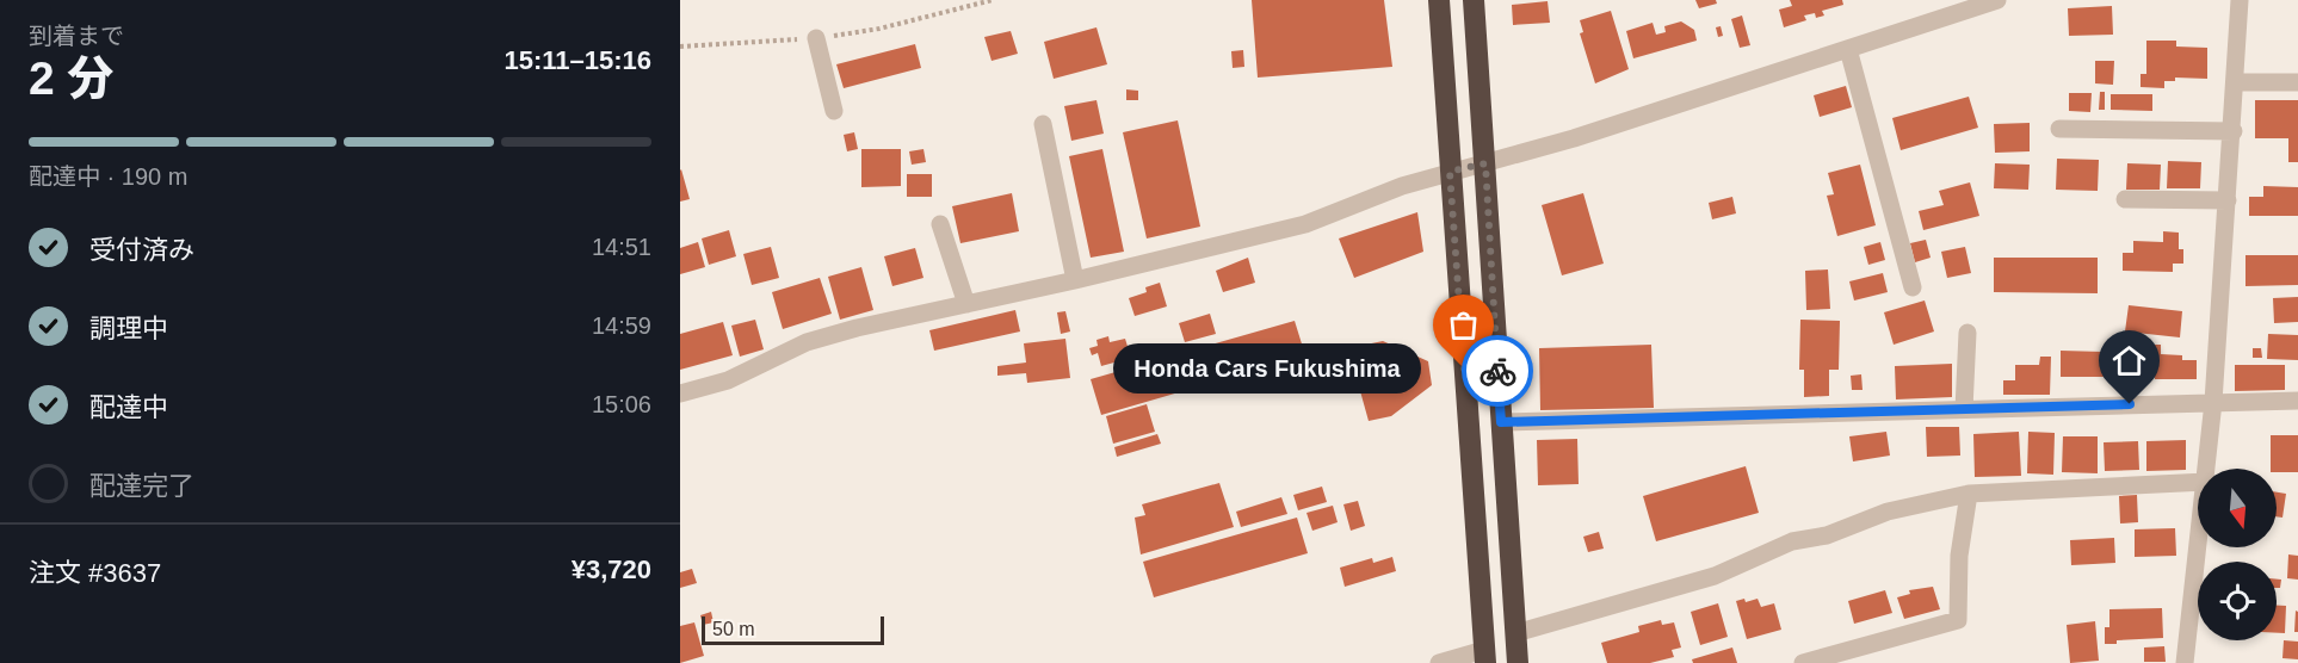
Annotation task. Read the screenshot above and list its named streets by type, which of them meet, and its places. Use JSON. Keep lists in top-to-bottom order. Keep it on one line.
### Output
{"places":["Honda Cars Fukushima"],"scale_bar":"50 m","north":"bottom","page":{"heading":["2 分","到着まで","15:11–15:16"],"panel":["注文 #3637","¥3,720"],"bar":"配達中 · 190 m","list":[["受付済み","14:51"],["調理中","14:59"],["配達中","15:06"],"配達完了"],"bubble":"Honda Cars Fukushima","scale":"50 m"}}
